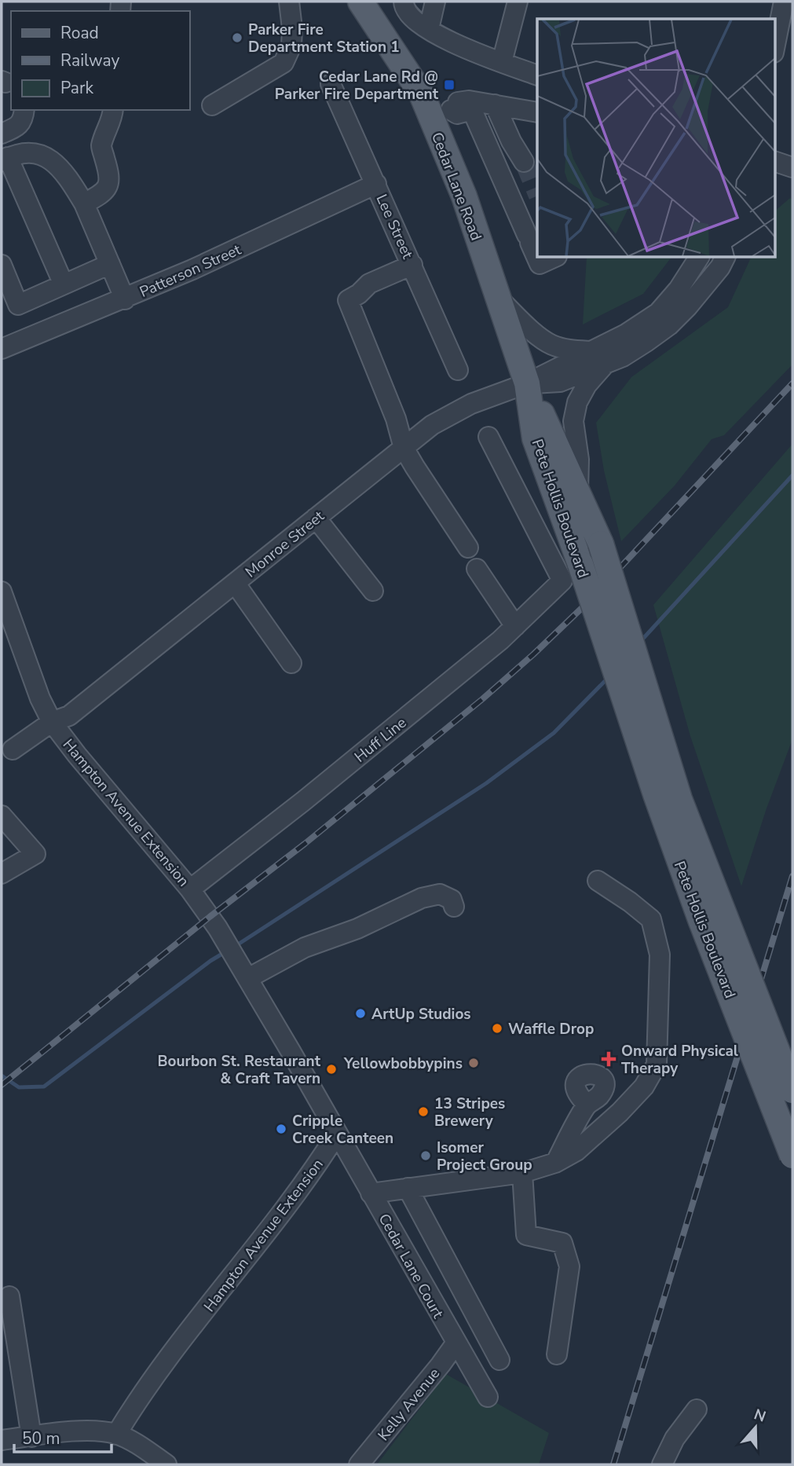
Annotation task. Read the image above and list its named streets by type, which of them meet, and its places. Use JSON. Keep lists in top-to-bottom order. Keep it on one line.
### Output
{"streets":{"main road":["Cedar Lane Road","Pete Hollis Boulevard"],"street":["Lee Street","Patterson Street","Monroe Street","Huff Line","Hampton Avenue Extension","Cedar Lane Court","Kelly Avenue"]},"crossings":[["Cedar Lane Road","Pete Hollis Boulevard"],["Cedar Lane Road","Monroe Street"],["Lee Street","Patterson Street"],["Pete Hollis Boulevard","Monroe Street"],["Monroe Street","Hampton Avenue Extension"],["Huff Line","Hampton Avenue Extension"],["Hampton Avenue Extension","Cedar Lane Court"],["Cedar Lane Court","Kelly Avenue"]],"places":{"other":["Parker Fire Department Station 1","ArtUp Studios","Waffle Drop","Yellowbobbypins","Bourbon St. Restaurant & Craft Tavern","13 Stripes Brewery","Cripple Creek Canteen","Isomer Project Group"],"transit":["Cedar Lane Rd @ Parker Fire Department"],"health":["Onward Physical Therapy"]},"legend":["Road","Railway","Park"],"scale_bar":"50 m","north":"top"}
